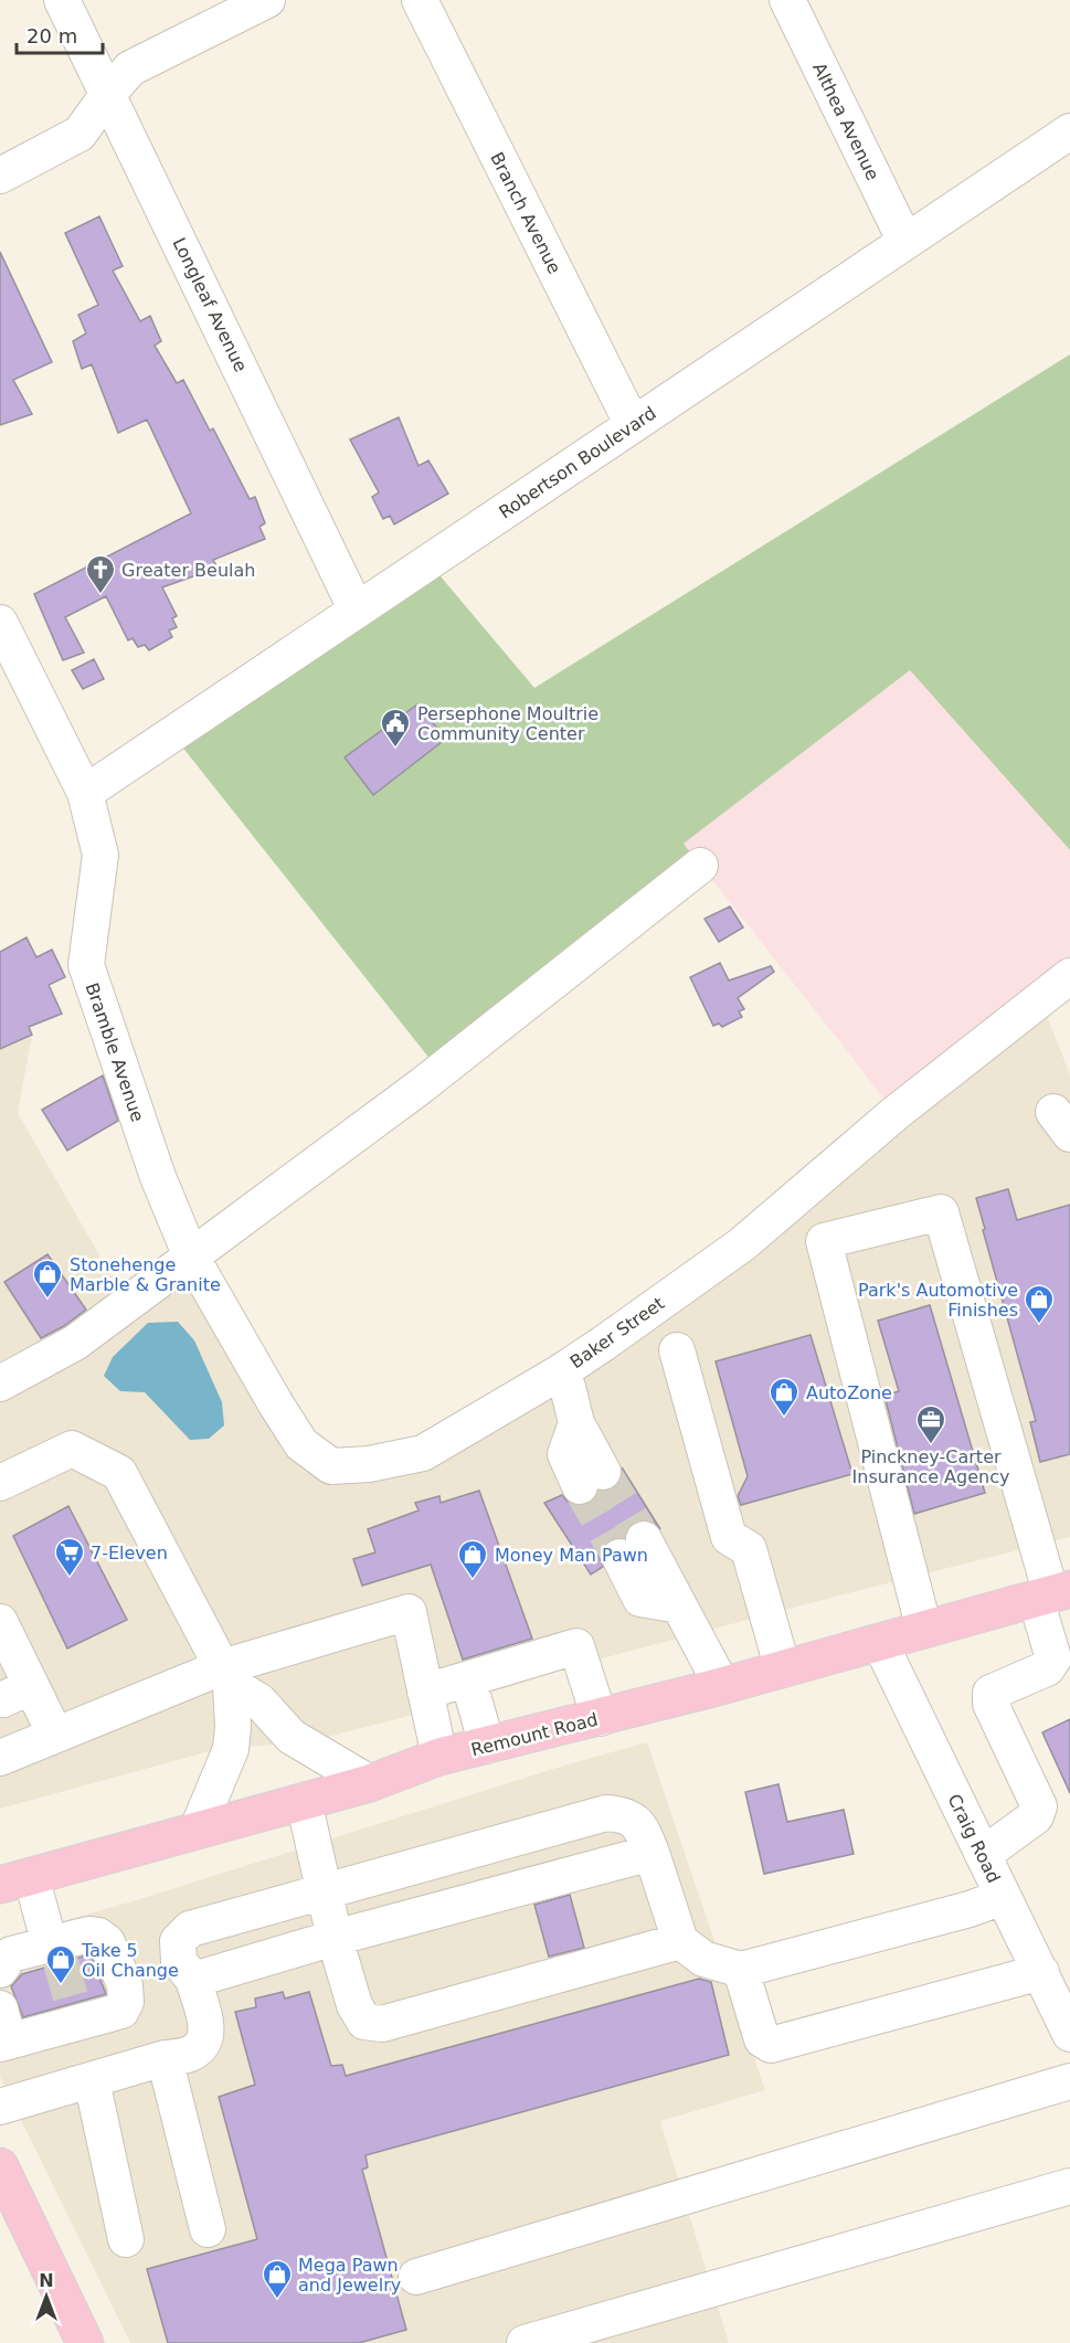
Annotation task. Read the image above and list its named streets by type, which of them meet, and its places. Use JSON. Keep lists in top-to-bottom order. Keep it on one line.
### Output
{"streets":{"main road":["Remount Road"],"street":["Althea Avenue","Branch Avenue","Longleaf Avenue","Robertson Boulevard","Bramble Avenue","Baker Street","Craig Road"]},"crossings":[["Althea Avenue","Robertson Boulevard"],["Branch Avenue","Robertson Boulevard"],["Longleaf Avenue","Robertson Boulevard"],["Robertson Boulevard","Bramble Avenue"],["Bramble Avenue","Baker Street"],["Remount Road","Craig Road"]],"places":{"church":["Greater Beulah"],"public building":["Persephone Moultrie Community Center"],"shop":["Stonehenge Marble & Granite","Park's Automotive Finishes","AutoZone","Money Man Pawn","Take 5 Oil Change","Mega Pawn and Jewelry"],"office":["Pinckney-Carter Insurance Agency"],"supermarket":["7-Eleven"]},"scale_bar":"20 m","north":"top"}
